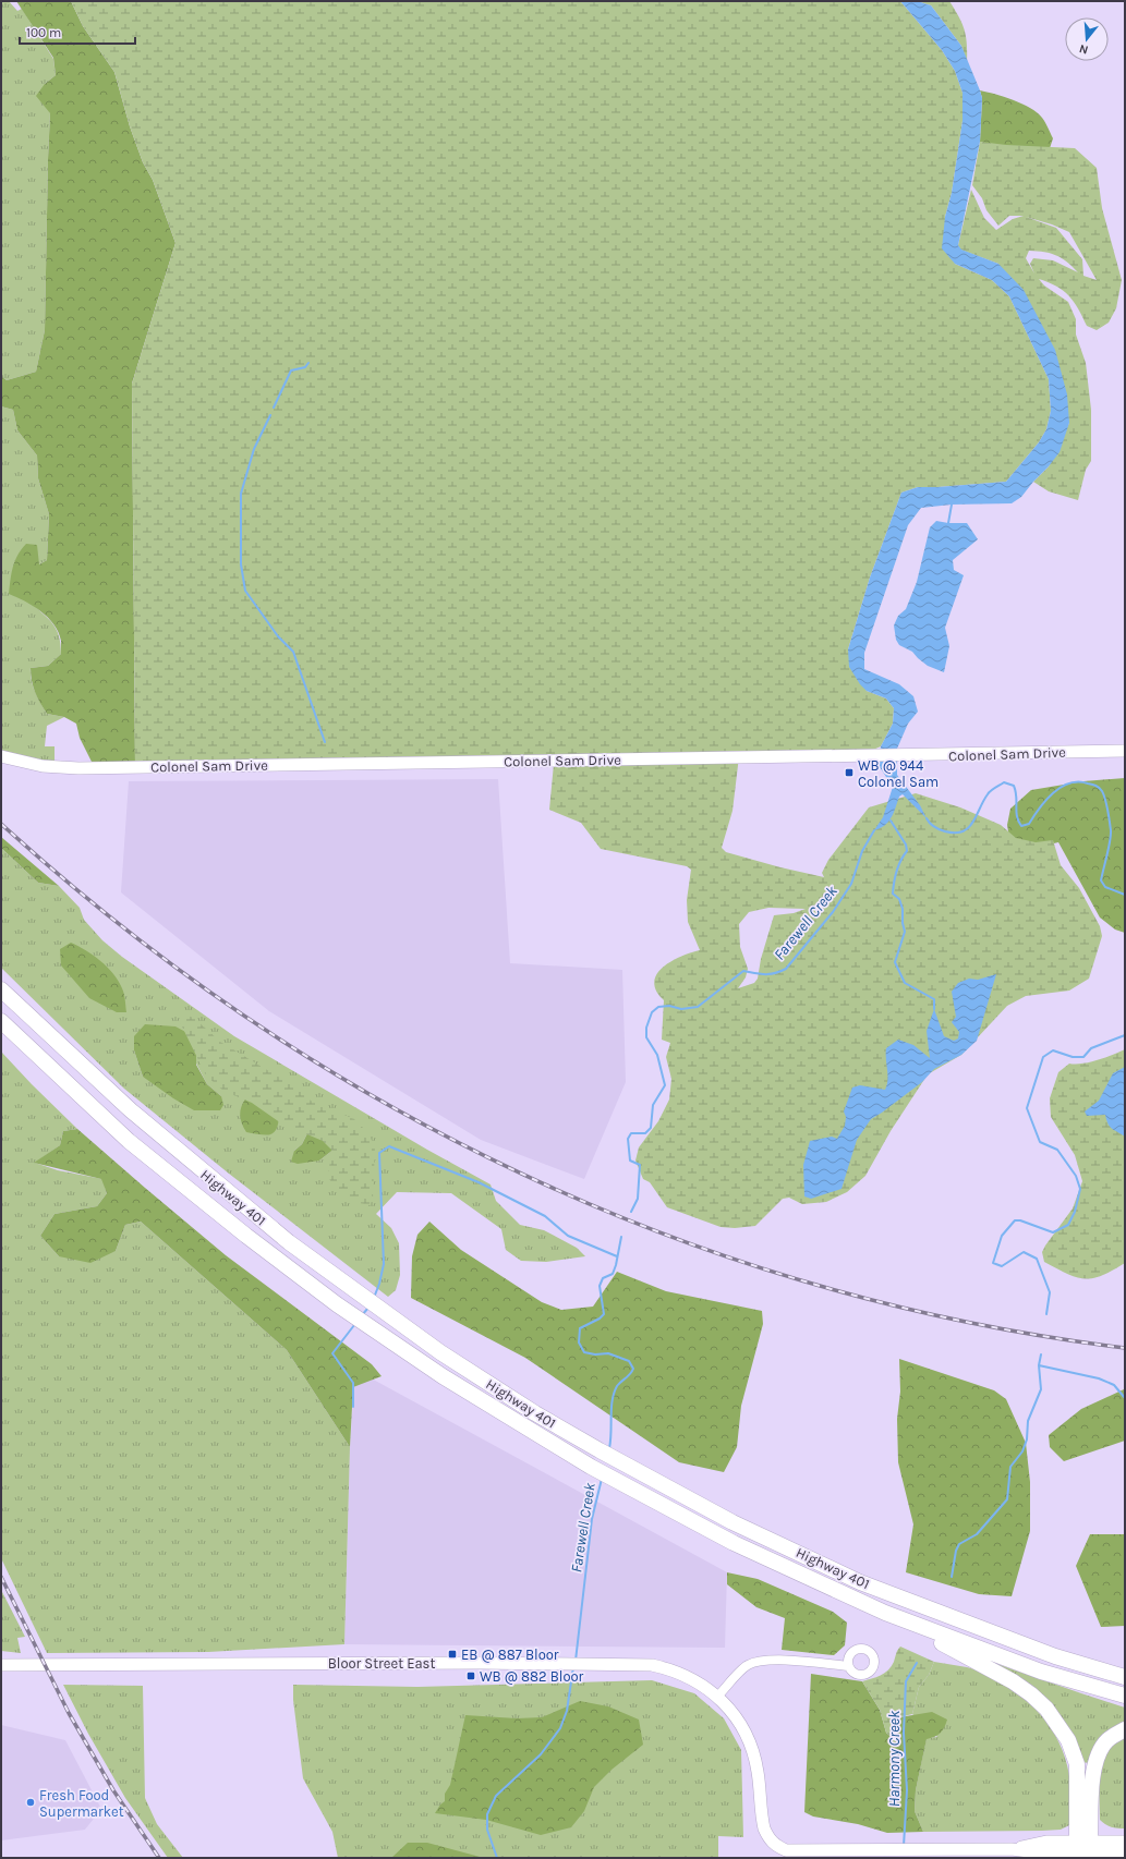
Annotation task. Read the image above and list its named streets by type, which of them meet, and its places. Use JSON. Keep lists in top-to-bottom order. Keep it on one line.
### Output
{"streets":{"highway":["Highway 401"],"main road":["Colonel Sam Drive","Bloor Street East"]},"water":["Farewell Creek","Harmony Creek"],"places":{"transit":["WB @ 944 Colonel Sam","EB @ 887 Bloor","WB @ 882 Bloor"],"other":["Fresh Food Supermarket"]},"scale_bar":"100 m","north":"bottom"}
